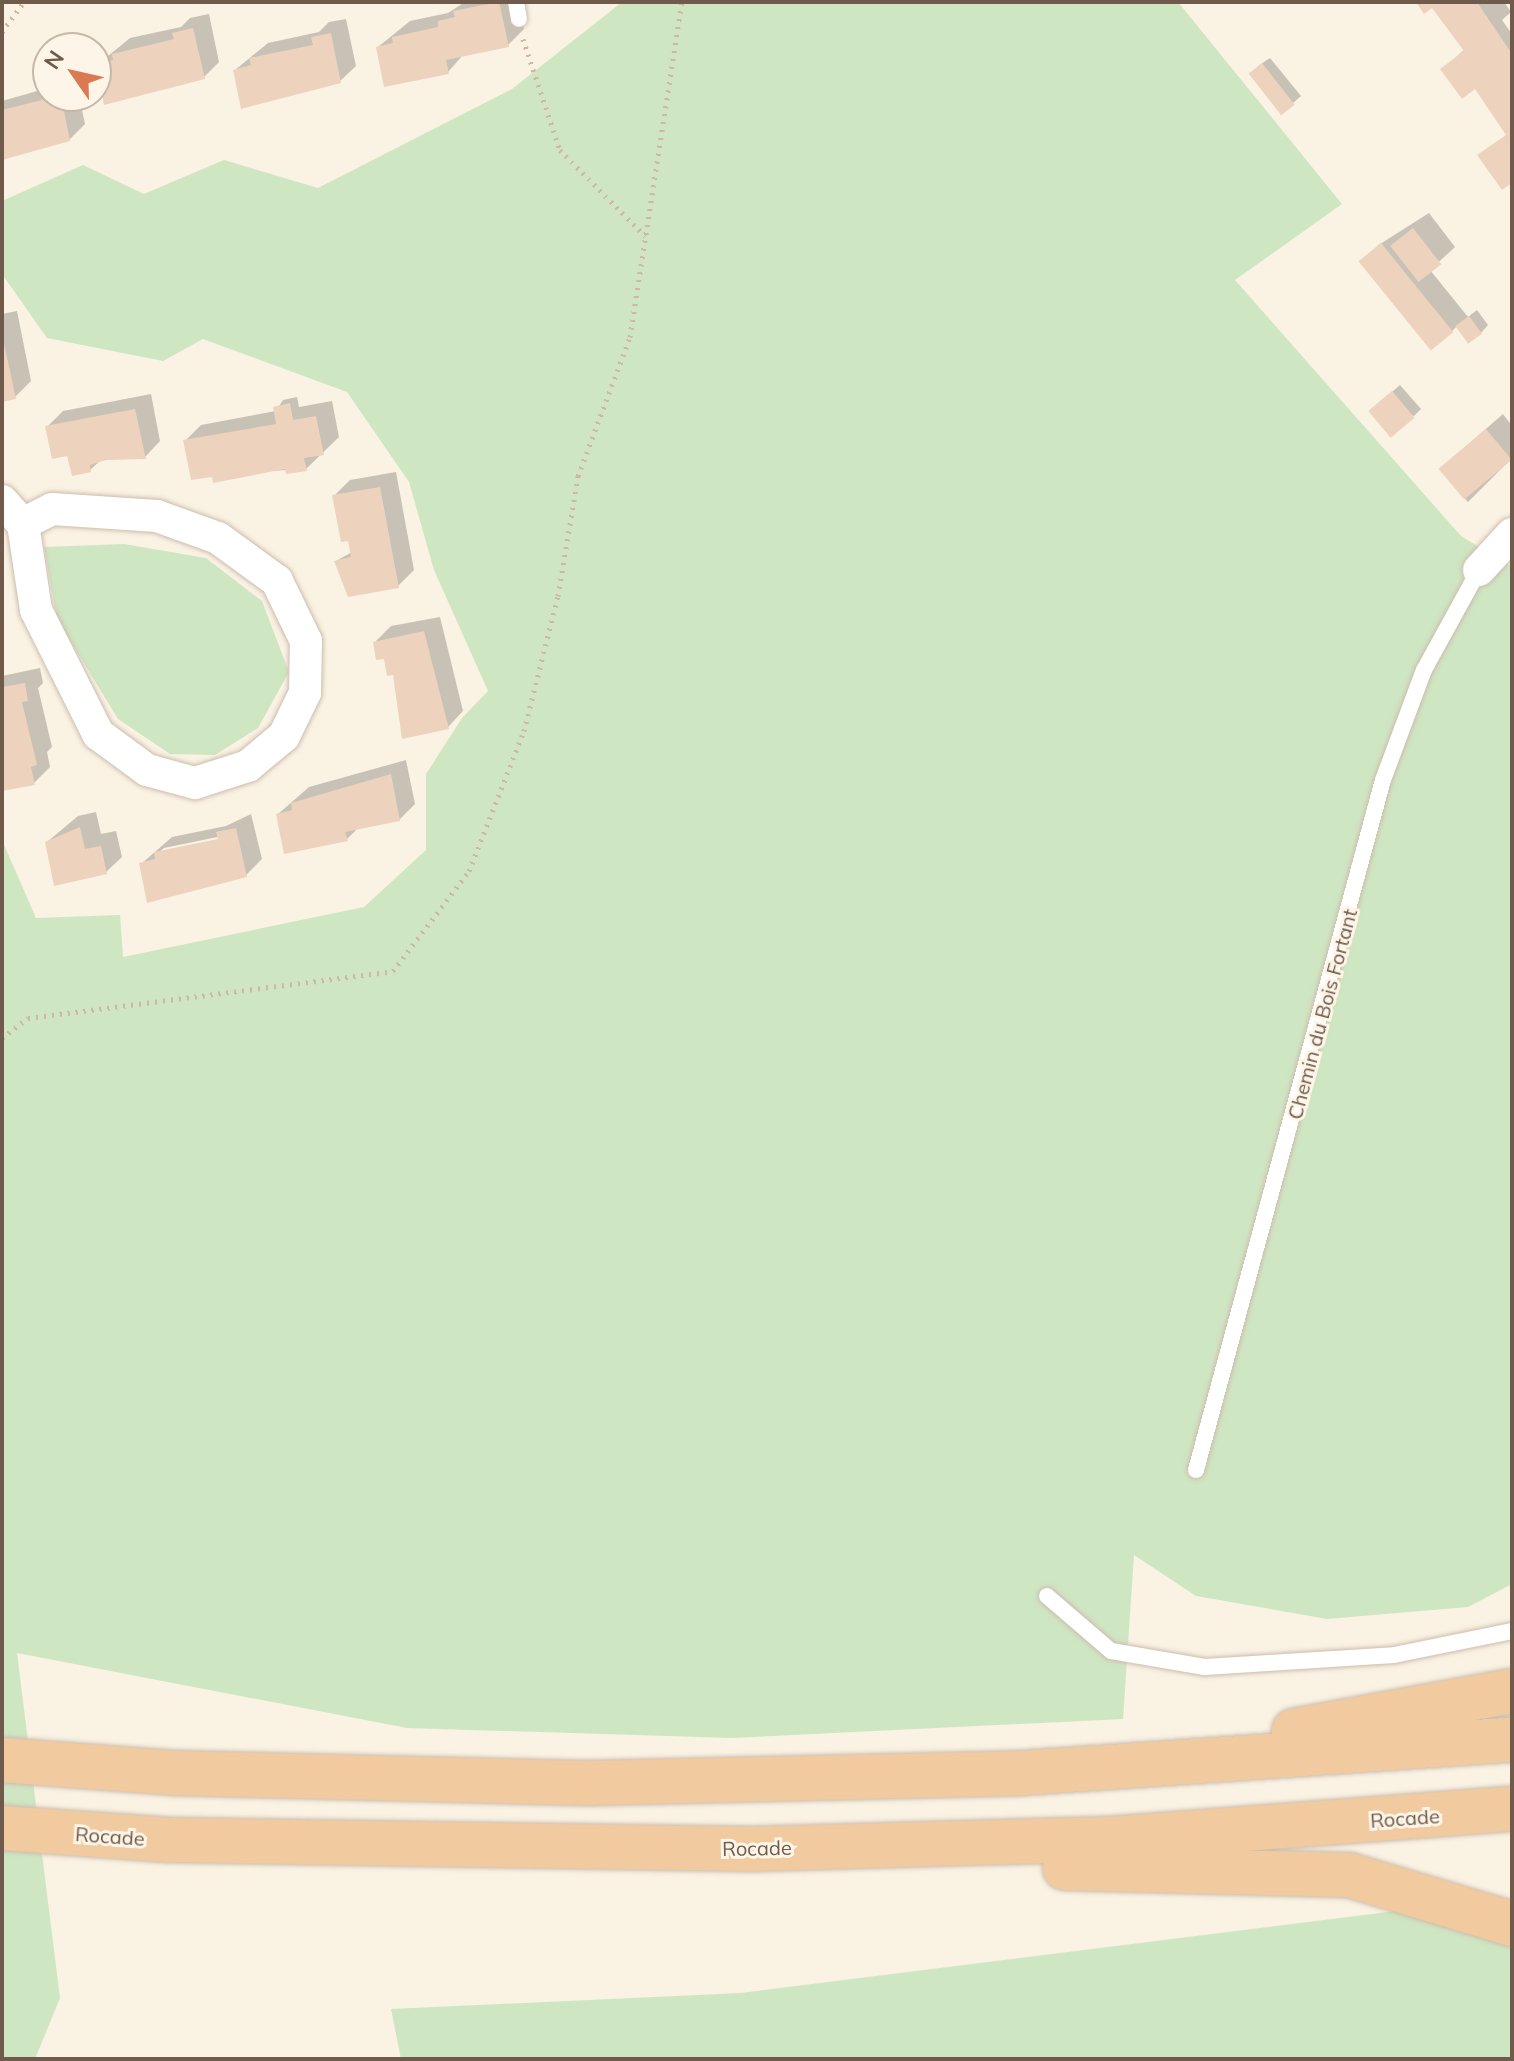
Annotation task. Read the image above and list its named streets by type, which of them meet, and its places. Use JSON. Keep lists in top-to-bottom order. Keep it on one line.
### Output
{"streets":{"highway":["Rocade"],"lane":["Chemin du Bois Fortant"]},"north":"top left"}
